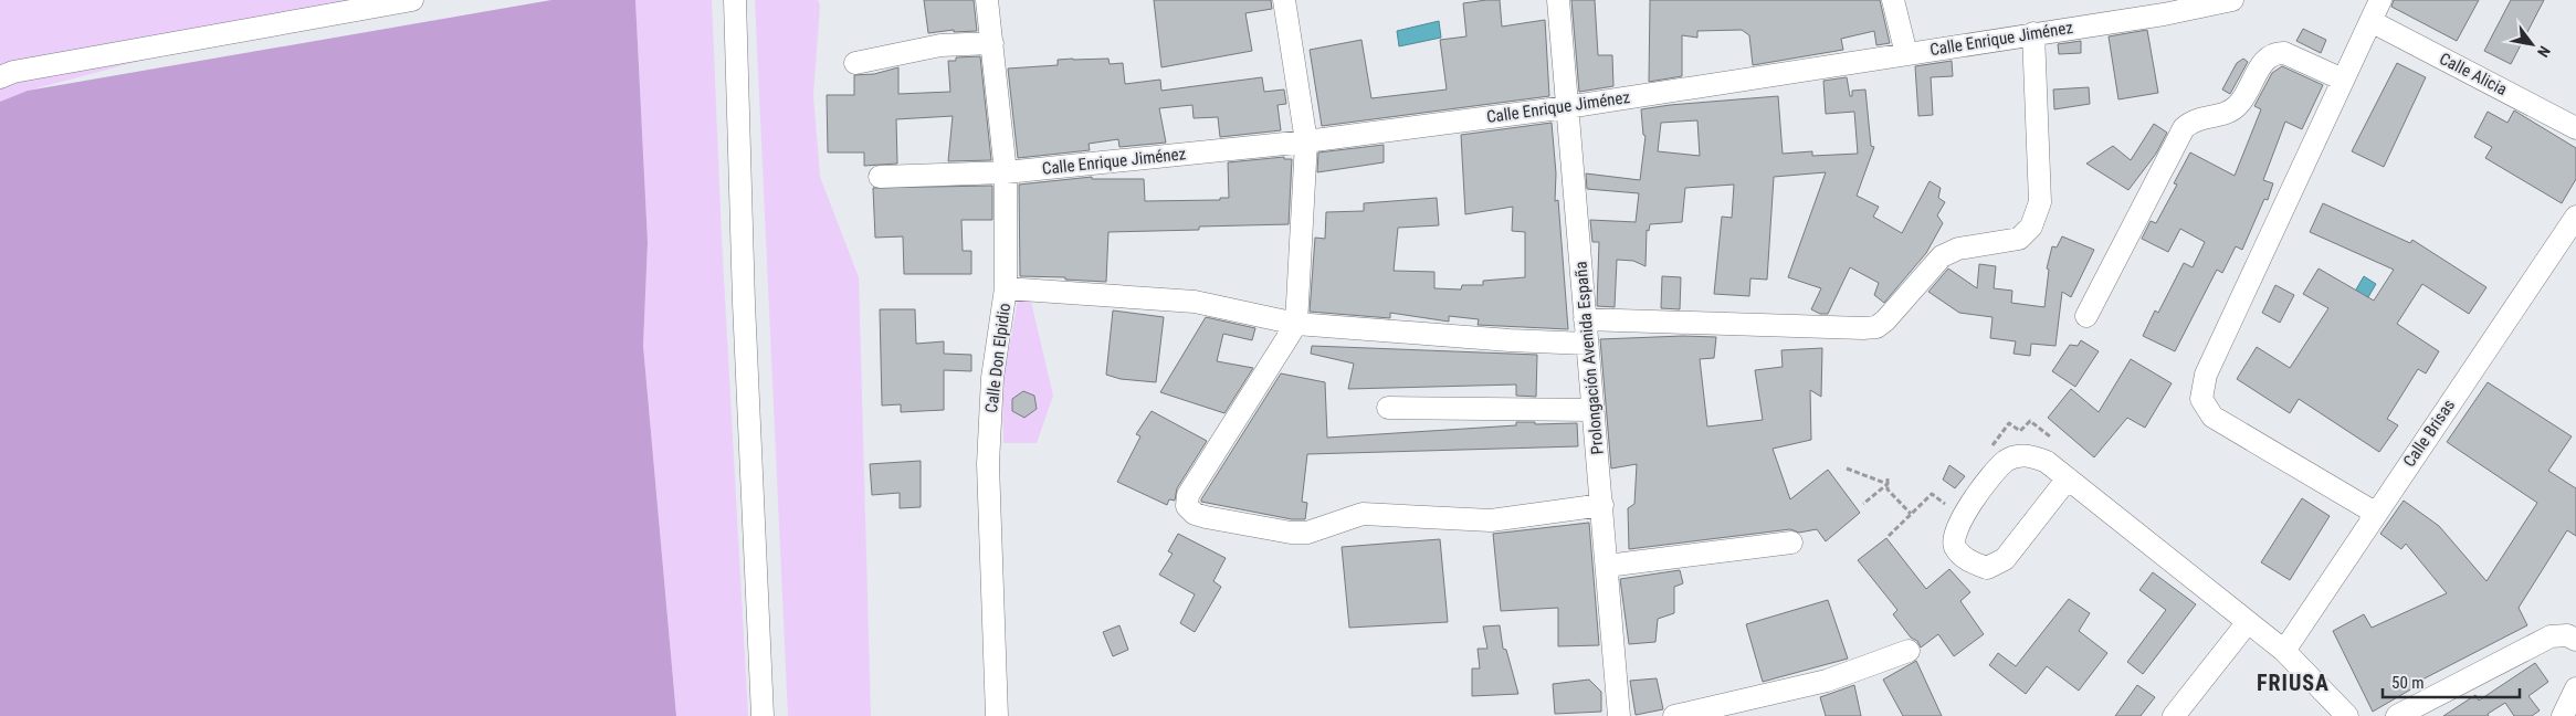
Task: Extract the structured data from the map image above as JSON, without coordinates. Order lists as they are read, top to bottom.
{
  "streets": {
    "street": [
      "Calle Enrique Jiménez",
      "Calle Alicia",
      "Calle Don Elpidio",
      "Prolongación Avenida España",
      "Calle Brisas"
    ]
  },
  "crossings": [
    ["Calle Enrique Jiménez", "Calle Don Elpidio"],
    ["Calle Enrique Jiménez", "Prolongación Avenida España"]
  ],
  "districts": ["FRIUSA"],
  "scale_bar": "50 m",
  "north": "bottom right"
}
